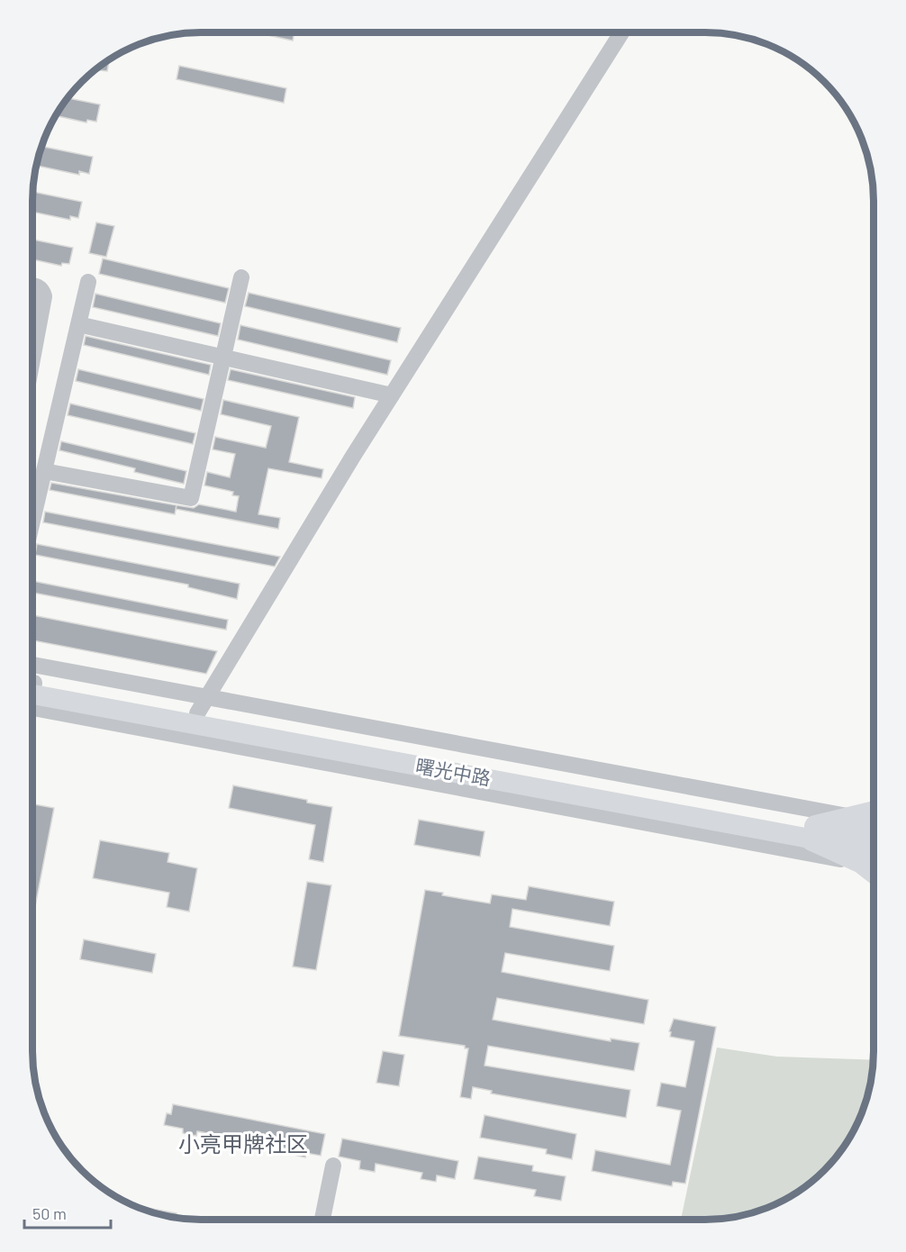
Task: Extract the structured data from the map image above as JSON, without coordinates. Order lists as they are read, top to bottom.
{
  "streets": {
    "main road": ["曙光中路"]
  },
  "districts": ["小亮甲牌社区"],
  "scale_bar": "50 m"
}
